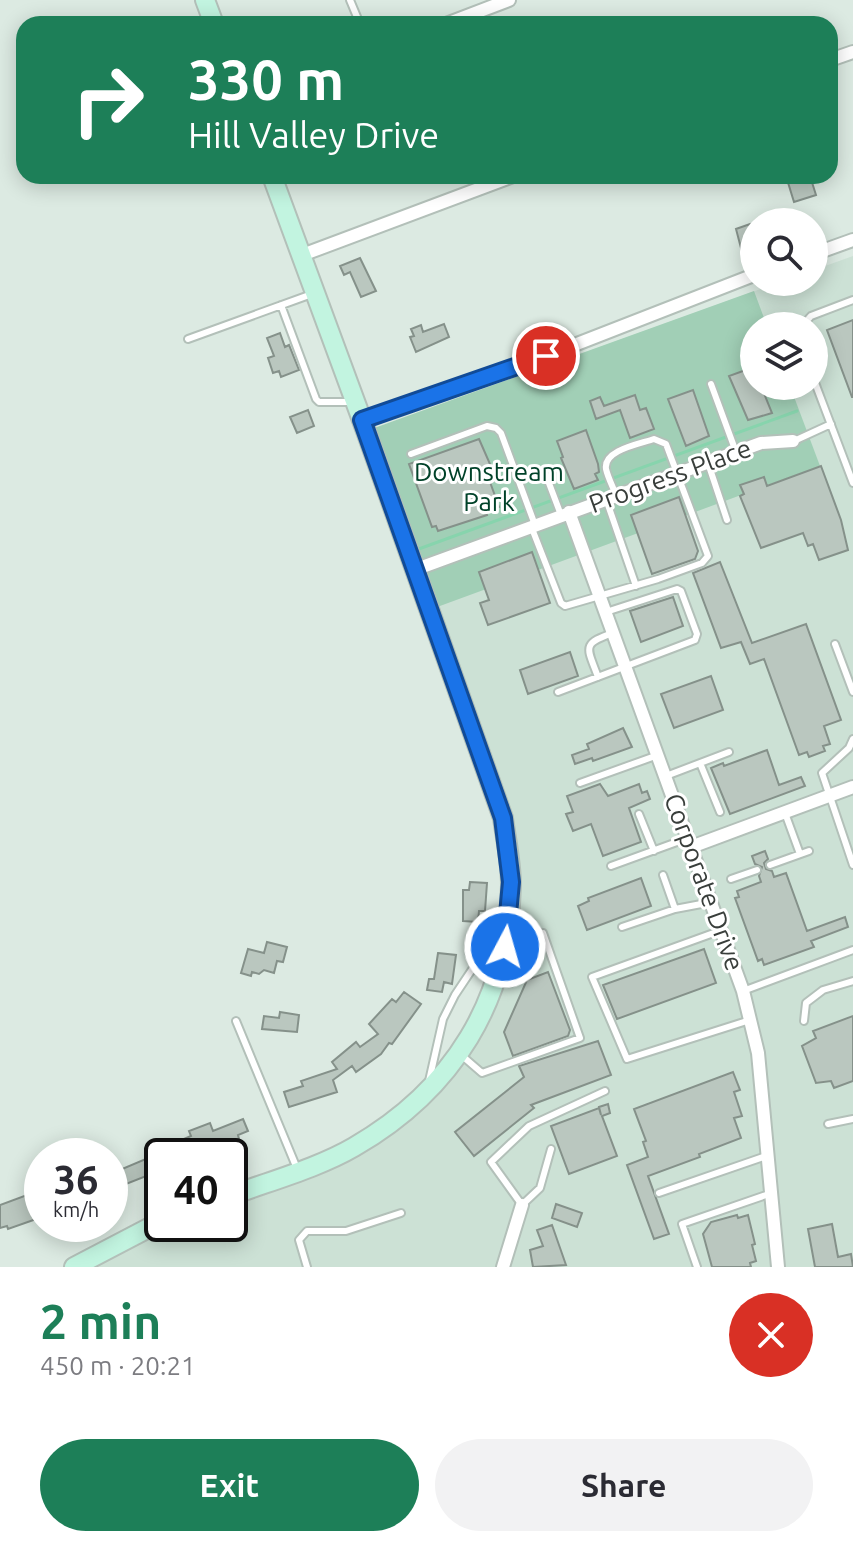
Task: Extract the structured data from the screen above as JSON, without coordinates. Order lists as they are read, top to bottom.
{
  "streets": {
    "street": ["Progress Place", "Corporate Drive"]
  },
  "crossings": [
    ["Progress Place", "Corporate Drive"]
  ],
  "parks": ["Downstream Park"],
  "page": {
    "turn": ["330 m", "Hill Valley Drive"],
    "speed": "36 km/h",
    "limit": "40",
    "heading": ["2 min", "450 m · 20:21"],
    "buttons": ["Exit", "Share"]
  }
}
